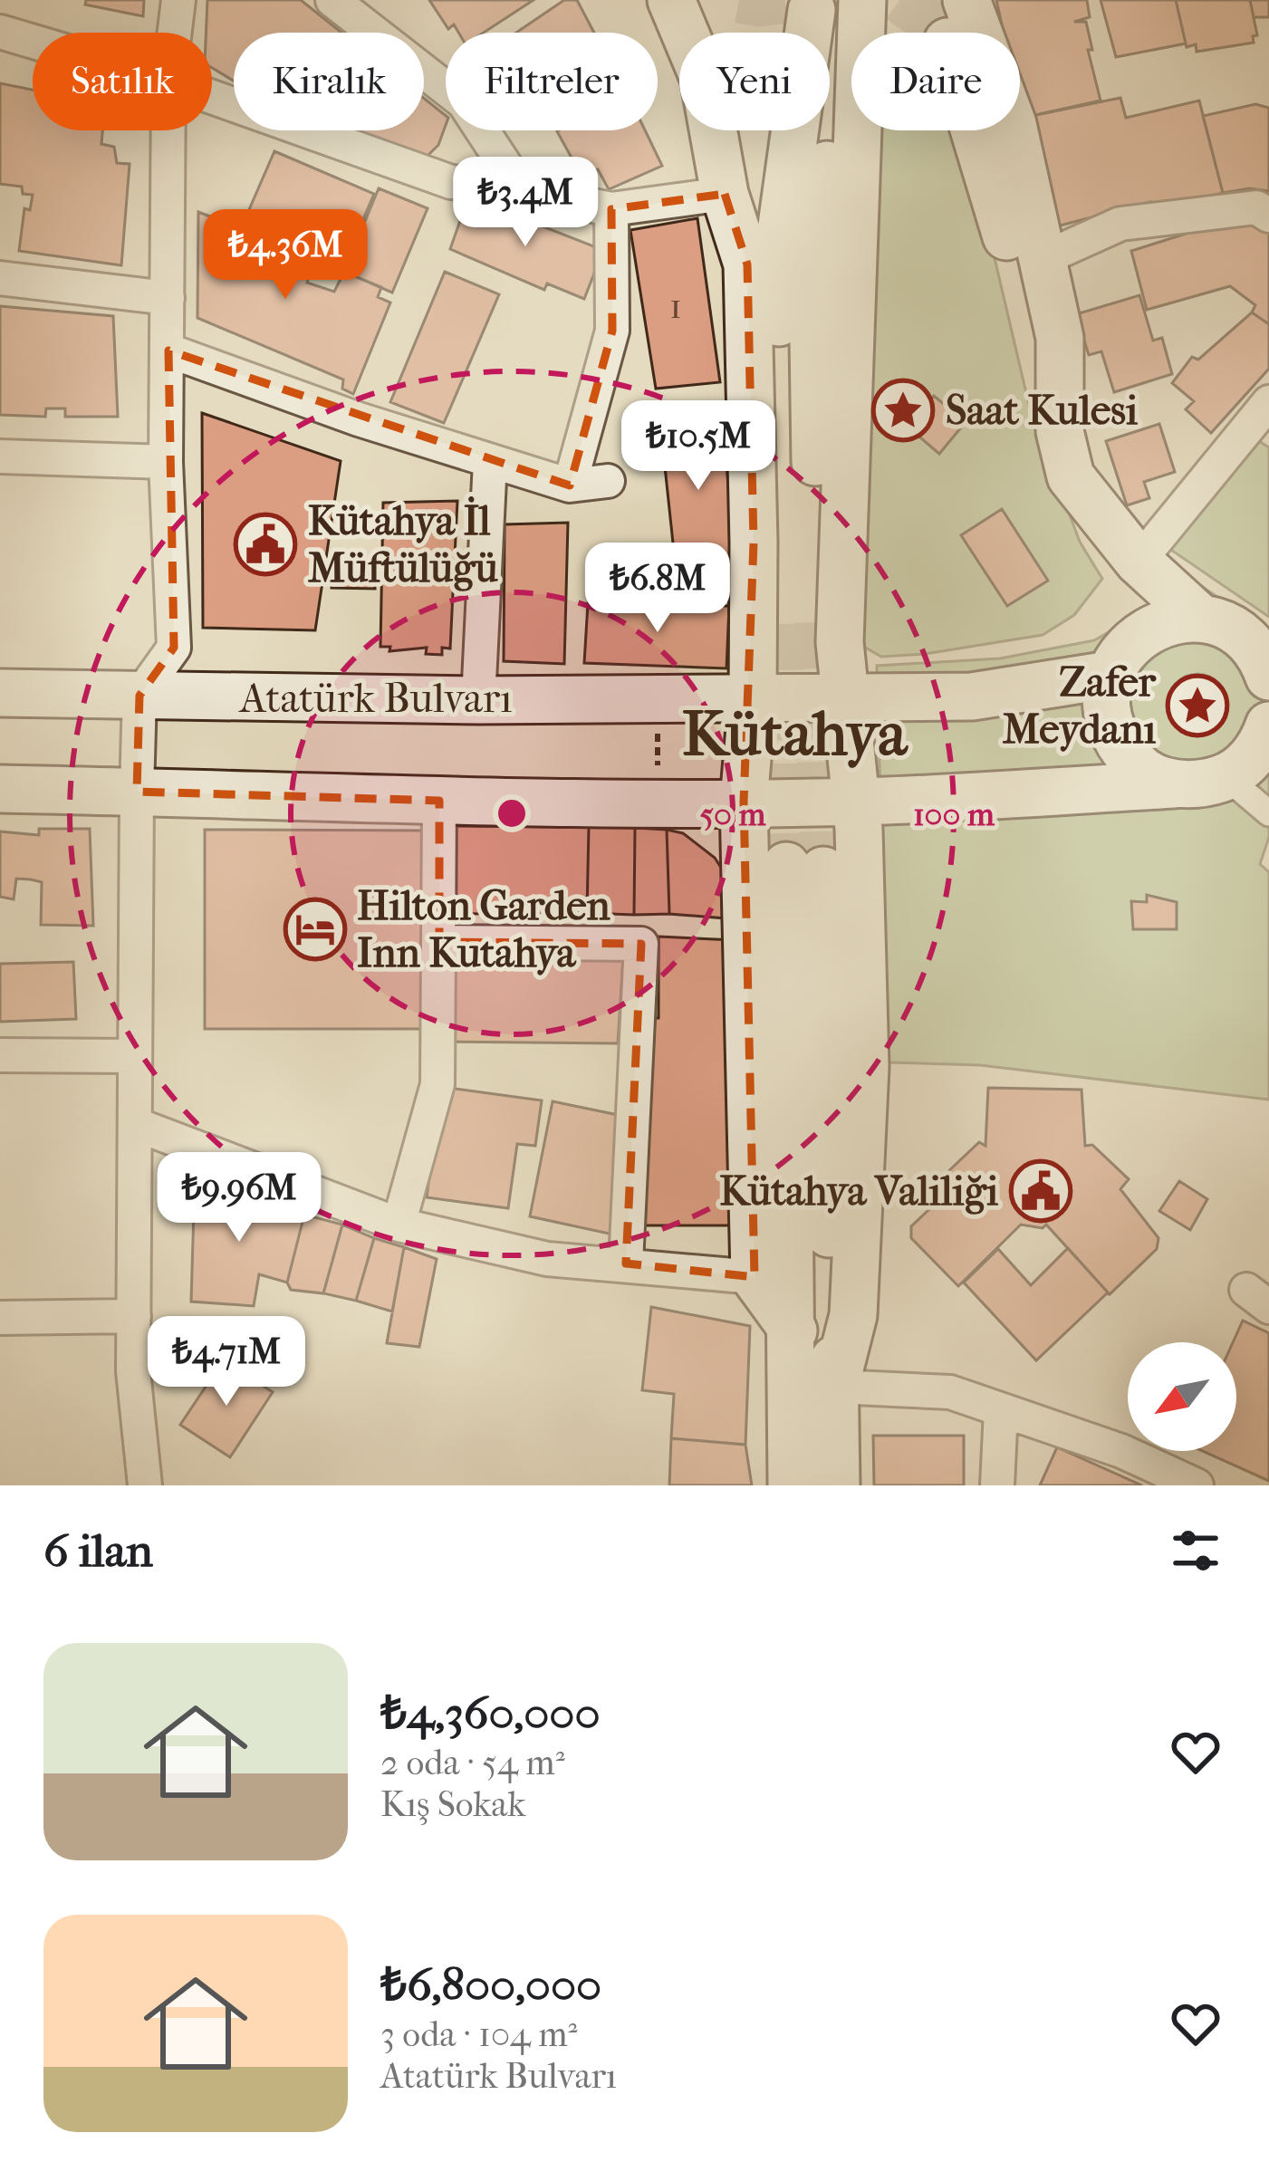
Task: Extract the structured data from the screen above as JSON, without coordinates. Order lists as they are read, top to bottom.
{
  "streets": {
    "main road": ["Atatürk Bulvarı"]
  },
  "districts": ["Kütahya"],
  "places": {
    "place": ["Saat Kulesi", "Zafer Meydanı"],
    "public building": ["Kütahya İl Müftülüğü", "Kütahya Valiliği"],
    "hotel": ["Hilton Garden Inn Kutahya"]
  },
  "house_numbers": ["1"],
  "north": "bottom left",
  "page": {
    "chip": [
      "Satılık",
      "Kiralık",
      "Filtreler",
      "Yeni",
      "Daire"
    ],
    "price": [
      "₺3.4M",
      "₺4.36M",
      "₺10.5M",
      "₺6.8M",
      "₺9.96M",
      "₺4.71M"
    ],
    "heading": "6 ilan",
    "list": [
      {
        "name": "₺4,360,000",
        "note": "2 oda · 54 m² · Kış Sokak"
      },
      {
        "name": "₺6,800,000",
        "note": "3 oda · 104 m² · Atatürk Bulvarı"
      }
    ]
  },
  "rings": ["50 m", "100 m"]
}
